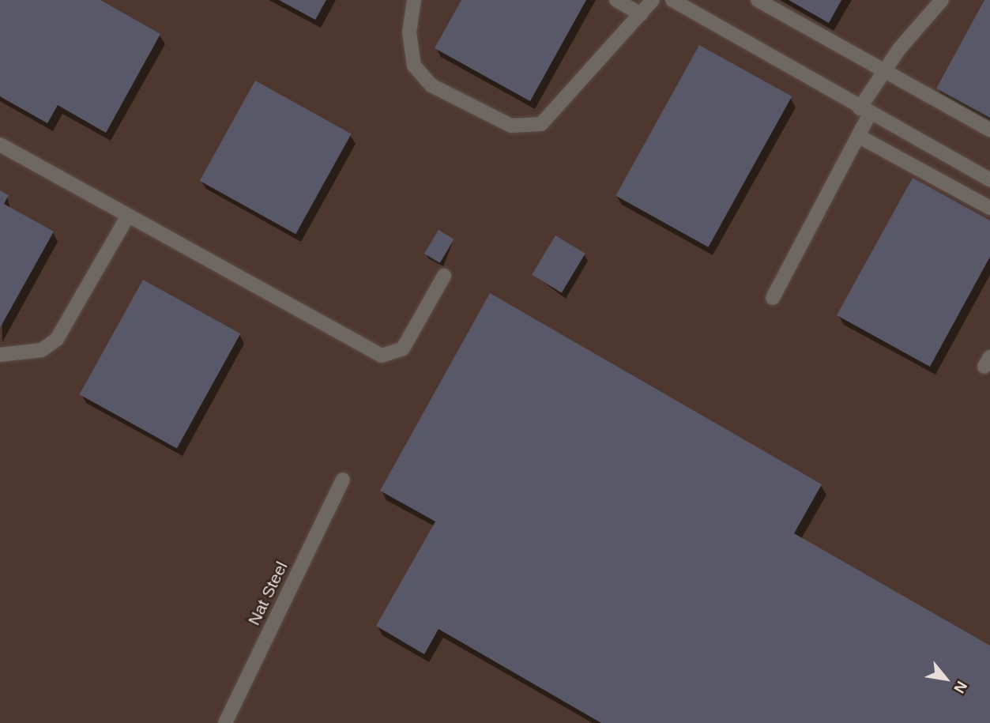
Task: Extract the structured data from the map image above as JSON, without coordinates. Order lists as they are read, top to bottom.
{
  "streets": {
    "street": ["Nat Steel"]
  },
  "north": "bottom right"
}
